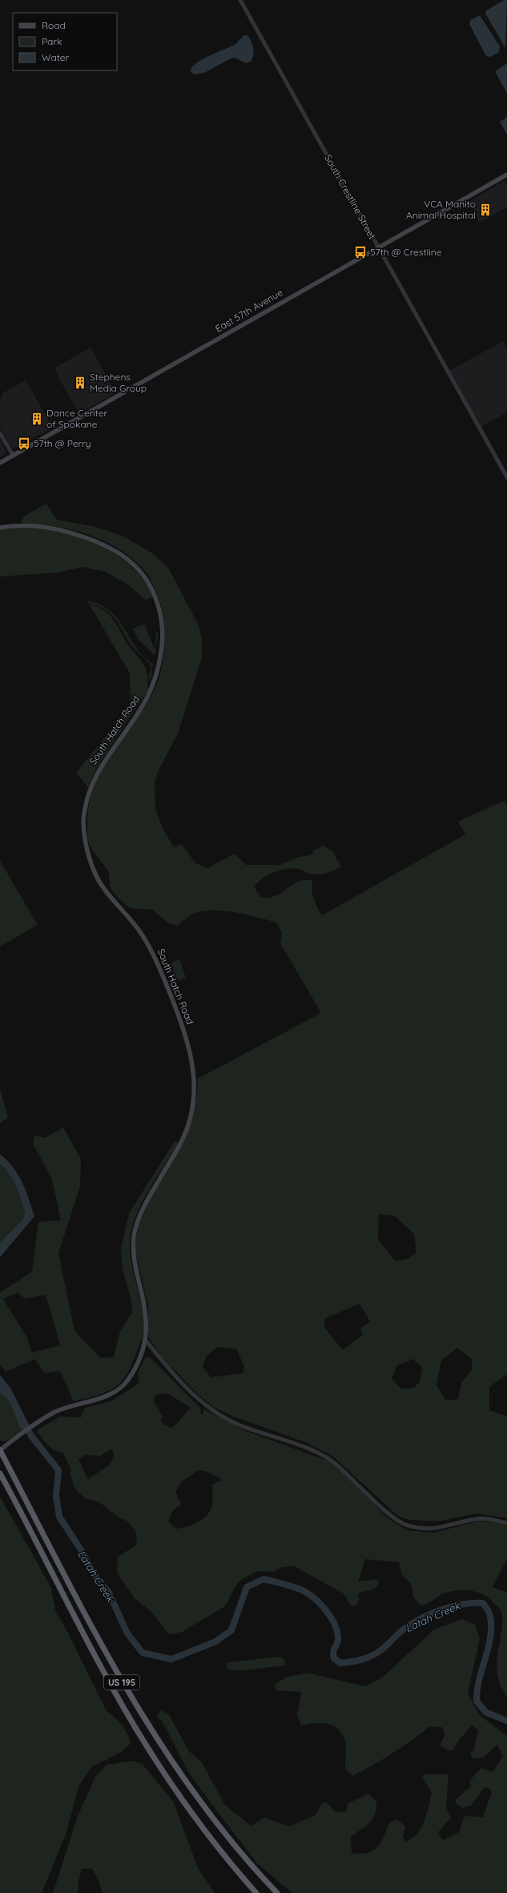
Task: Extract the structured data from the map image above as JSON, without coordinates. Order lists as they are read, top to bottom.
{
  "streets": {
    "highway": ["US 195"],
    "main road": ["East 57th Avenue", "South Hatch Road"],
    "street": ["South Crestline Street"]
  },
  "crossings": [
    ["South Crestline Street", "East 57th Avenue"],
    ["South Hatch Road", "US 195"]
  ],
  "water": ["Latah Creek"],
  "places": {
    "building": ["VCA Manito Animal Hospital", "Stephens Media Group", "Dance Center of Spokane"],
    "bus stop": ["57th @ Crestline", "57th @ Perry"]
  },
  "legend": ["Road", "Park", "Water"]
}
